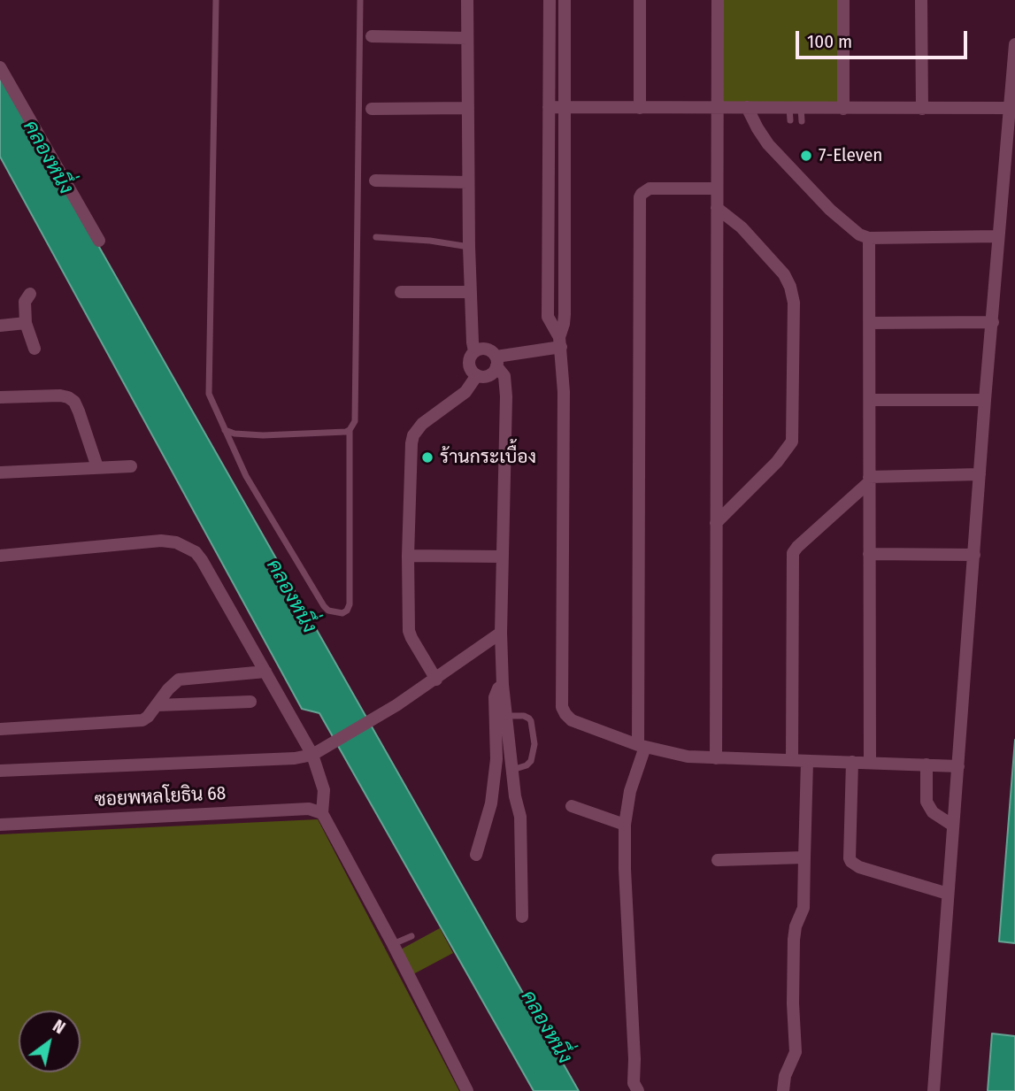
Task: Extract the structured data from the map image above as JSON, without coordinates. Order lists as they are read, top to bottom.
{
  "streets": {
    "street": ["ซอยพหลโยธิน 68"]
  },
  "water": ["คลองหนึ่ง"],
  "places": ["7-Eleven", "ร้านกระเบื้อง"],
  "scale_bar": "100 m",
  "north": "top right"
}
